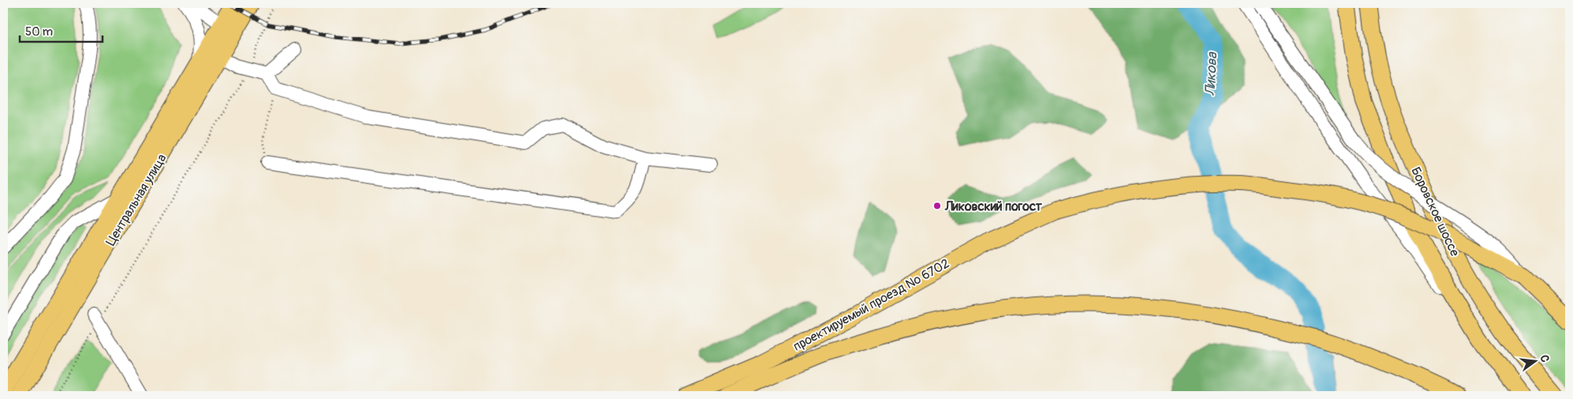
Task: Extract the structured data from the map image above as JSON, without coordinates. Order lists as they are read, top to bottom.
{
  "streets": {
    "main road": ["Центральная улица", "Боровское шоссе", "проектируемый проезд № 6702"]
  },
  "water": ["Ликова"],
  "places": ["Ликовский погост"],
  "scale_bar": "50 m",
  "north": "right"
}
